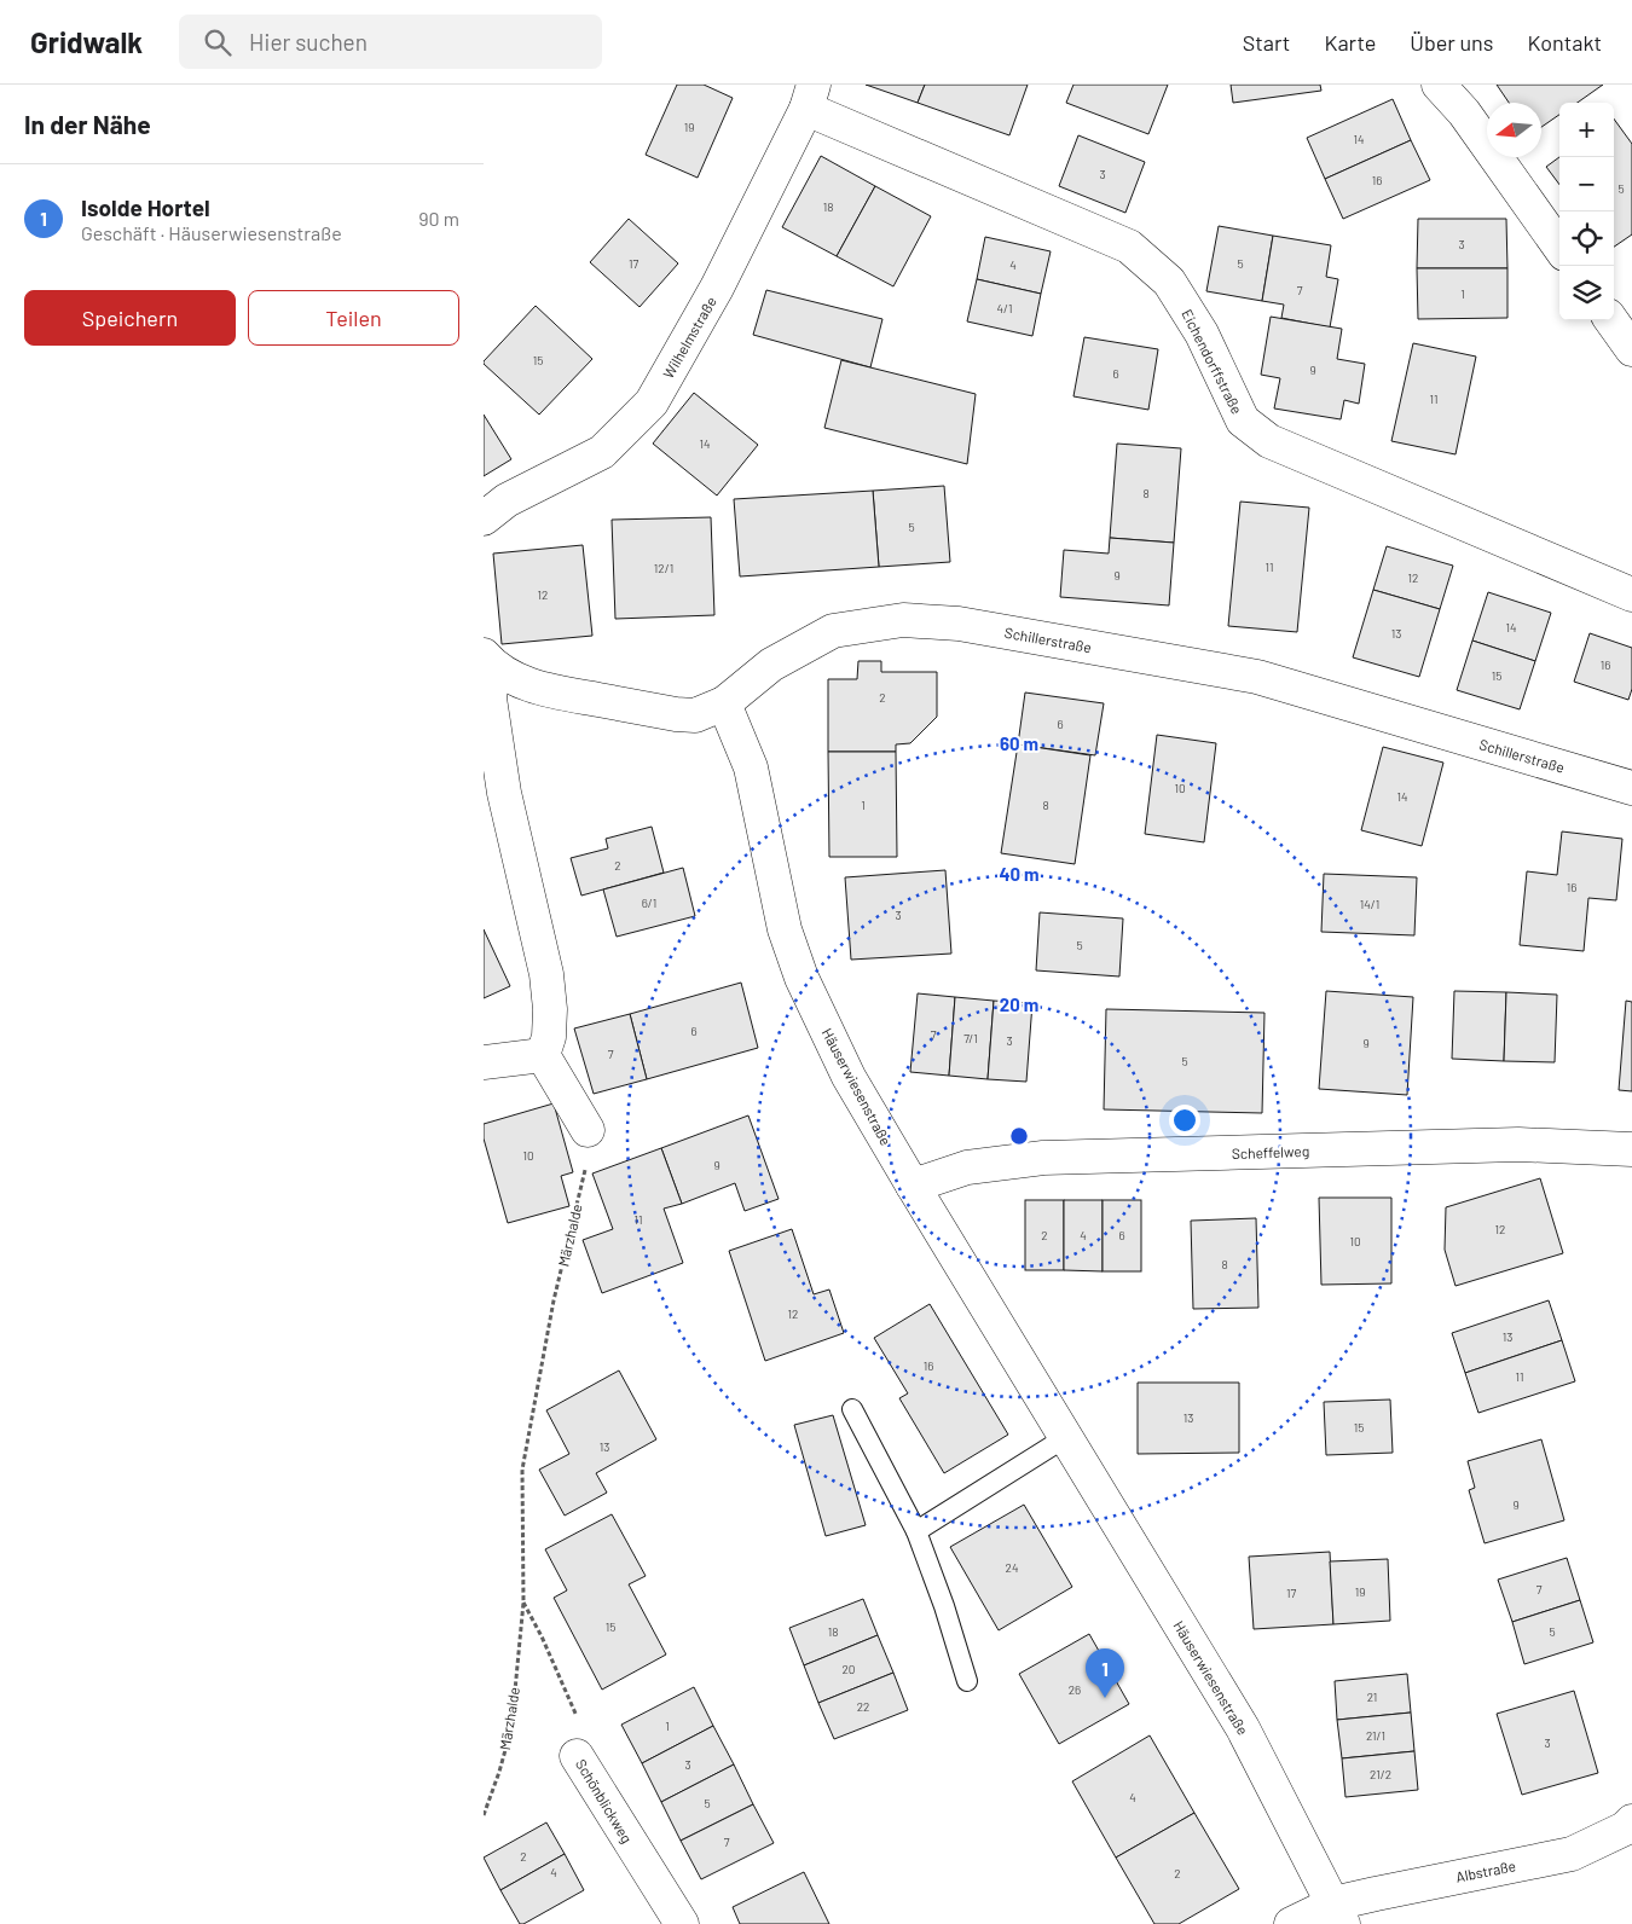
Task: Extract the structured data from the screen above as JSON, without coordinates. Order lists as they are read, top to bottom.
{
  "streets": {
    "street": [
      "Wilhelmstraße",
      "Eichendorffstraße",
      "Schillerstraße",
      "Häuserwiesenstraße",
      "Scheffelweg",
      "Schönblickweg",
      "Albstraße"
    ],
    "path": ["Märzhalde"]
  },
  "crossings": [
    ["Wilhelmstraße", "Eichendorffstraße"],
    ["Schillerstraße", "Häuserwiesenstraße"],
    ["Häuserwiesenstraße", "Scheffelweg"],
    ["Häuserwiesenstraße", "Albstraße"],
    ["Märzhalde", "Schönblickweg"]
  ],
  "house_numbers": [
    "19",
    "14",
    "3",
    "16",
    "5",
    "18",
    "3",
    "17",
    "5",
    "4",
    "7",
    "1",
    "4/1",
    "15",
    "9",
    "6",
    "11",
    "14",
    "8",
    "5",
    "11",
    "12/1",
    "9",
    "12",
    "12",
    "14",
    "13",
    "16",
    "15",
    "2",
    "6",
    "10",
    "14",
    "1",
    "8",
    "2",
    "16",
    "6/1",
    "14/1",
    "3",
    "5",
    "6",
    "7",
    "7/1",
    "3",
    "9",
    "7",
    "5",
    "10",
    "9",
    "11",
    "12",
    "2",
    "4",
    "6",
    "10",
    "8",
    "12",
    "13",
    "16",
    "11",
    "13",
    "15",
    "13",
    "9",
    "24",
    "7",
    "19",
    "17",
    "15",
    "18",
    "5",
    "20",
    "26",
    "21",
    "22",
    "1",
    "21/1",
    "3",
    "3",
    "21/2",
    "4",
    "5",
    "7",
    "2",
    "4",
    "2"
  ],
  "north": "left",
  "page": {
    "header": "Gridwalk",
    "search": "Hier suchen",
    "nav": [
      "Start",
      "Karte",
      "Über uns",
      "Kontakt"
    ],
    "heading": "In der Nähe",
    "map_buttons": ["+", "−"],
    "list": [
      {
        "mark": "1",
        "name": "Isolde Hortel",
        "note": "Geschäft · Häuserwiesenstraße",
        "value": "90 m"
      }
    ],
    "buttons": ["Speichern", "Teilen"],
    "pins": "1"
  },
  "rings": ["60 m", "40 m", "20 m"]
}
